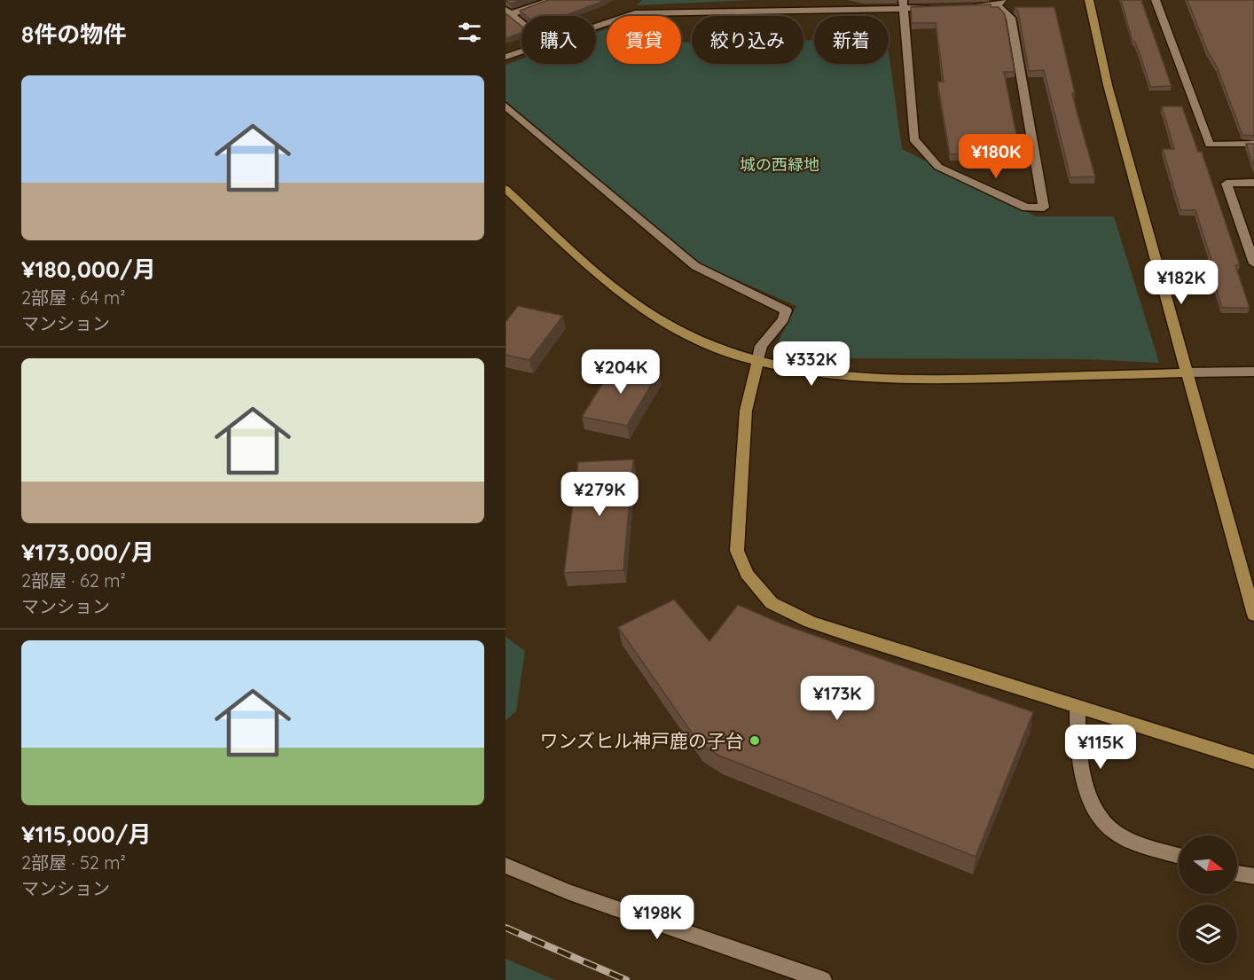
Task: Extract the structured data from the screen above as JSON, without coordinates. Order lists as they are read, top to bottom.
{
  "parks": ["城の西緑地"],
  "places": ["ワンズヒル神戸鹿の子台"],
  "north": "right",
  "page": {
    "heading": "8件の物件",
    "chip": [
      "購入",
      "賃貸",
      "絞り込み",
      "新着"
    ],
    "list": [
      {
        "name": "¥180,000/月",
        "note": "2部屋 · 64 m² · マンション"
      },
      {
        "name": "¥173,000/月",
        "note": "2部屋 · 62 m² · マンション"
      },
      {
        "name": "¥115,000/月",
        "note": "2部屋 · 52 m² · マンション"
      }
    ],
    "price": [
      "¥180K",
      "¥182K",
      "¥332K",
      "¥204K",
      "¥279K",
      "¥173K",
      "¥115K",
      "¥198K"
    ]
  }
}
